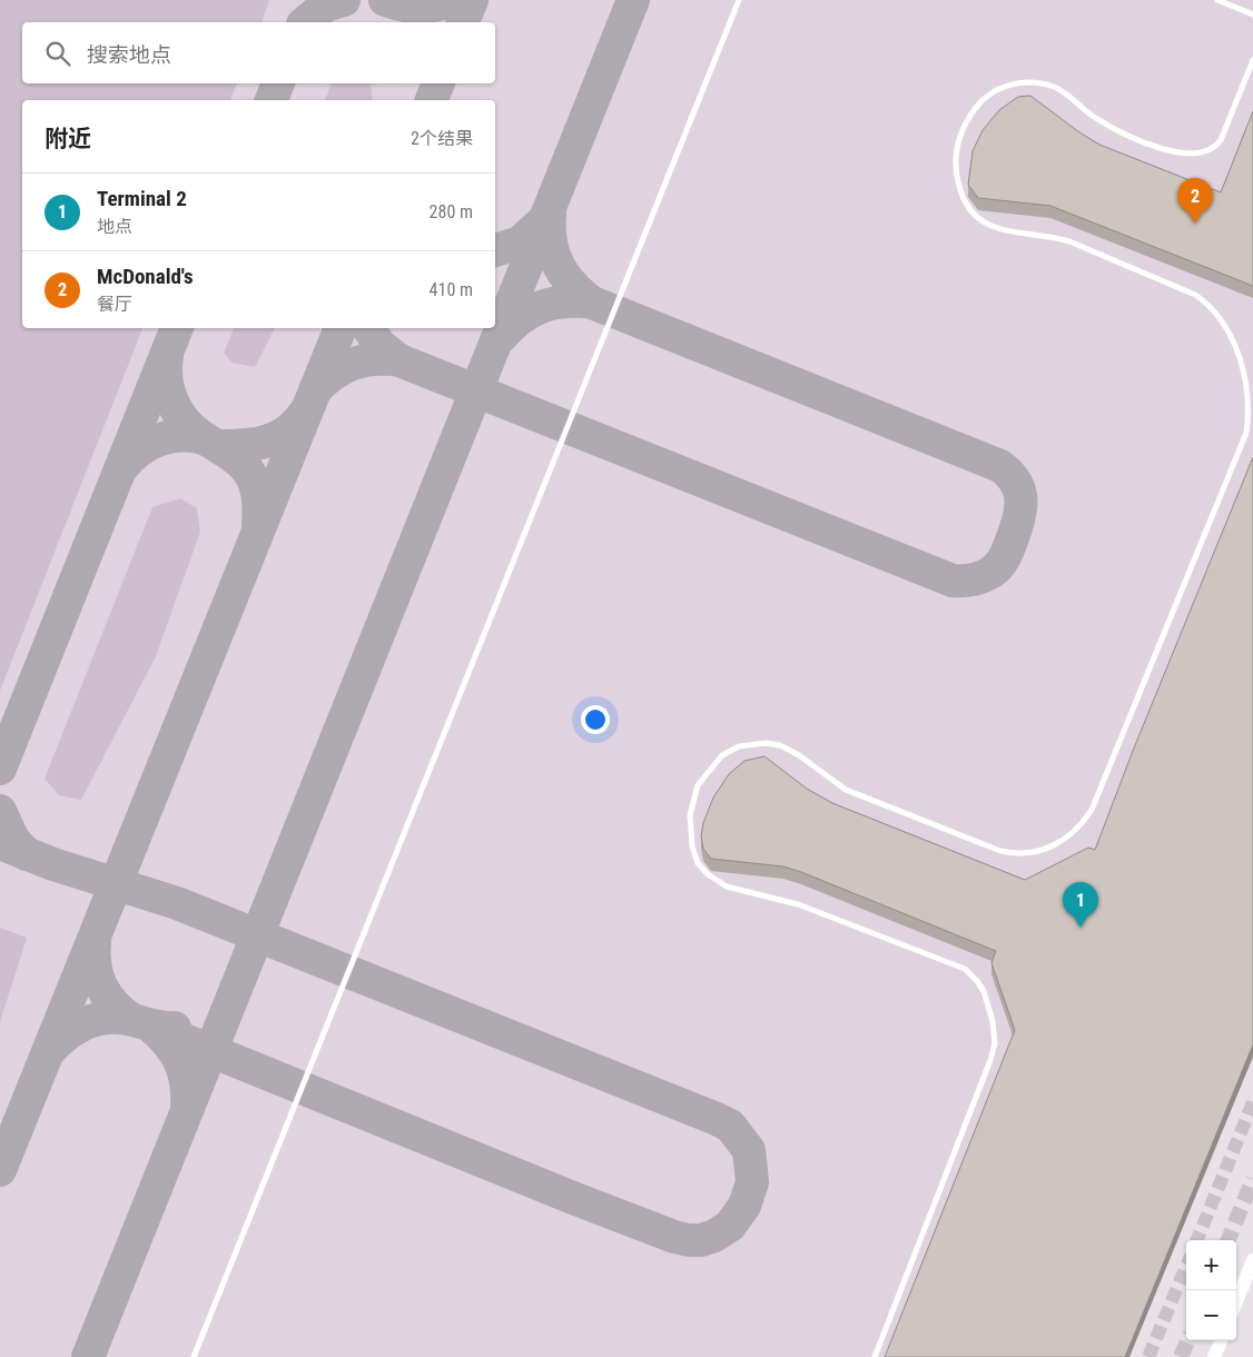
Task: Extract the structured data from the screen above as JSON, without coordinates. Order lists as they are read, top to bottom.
{
  "page": {
    "search": "搜索地点",
    "heading": ["附近", "2个结果"],
    "list": [
      {
        "mark": "1",
        "name": "Terminal 2",
        "note": "地点",
        "value": "280 m"
      },
      {
        "mark": "2",
        "name": "McDonald's",
        "note": "餐厅",
        "value": "410 m"
      }
    ],
    "pins": ["2", "1"],
    "map_buttons": ["+", "−"]
  }
}
